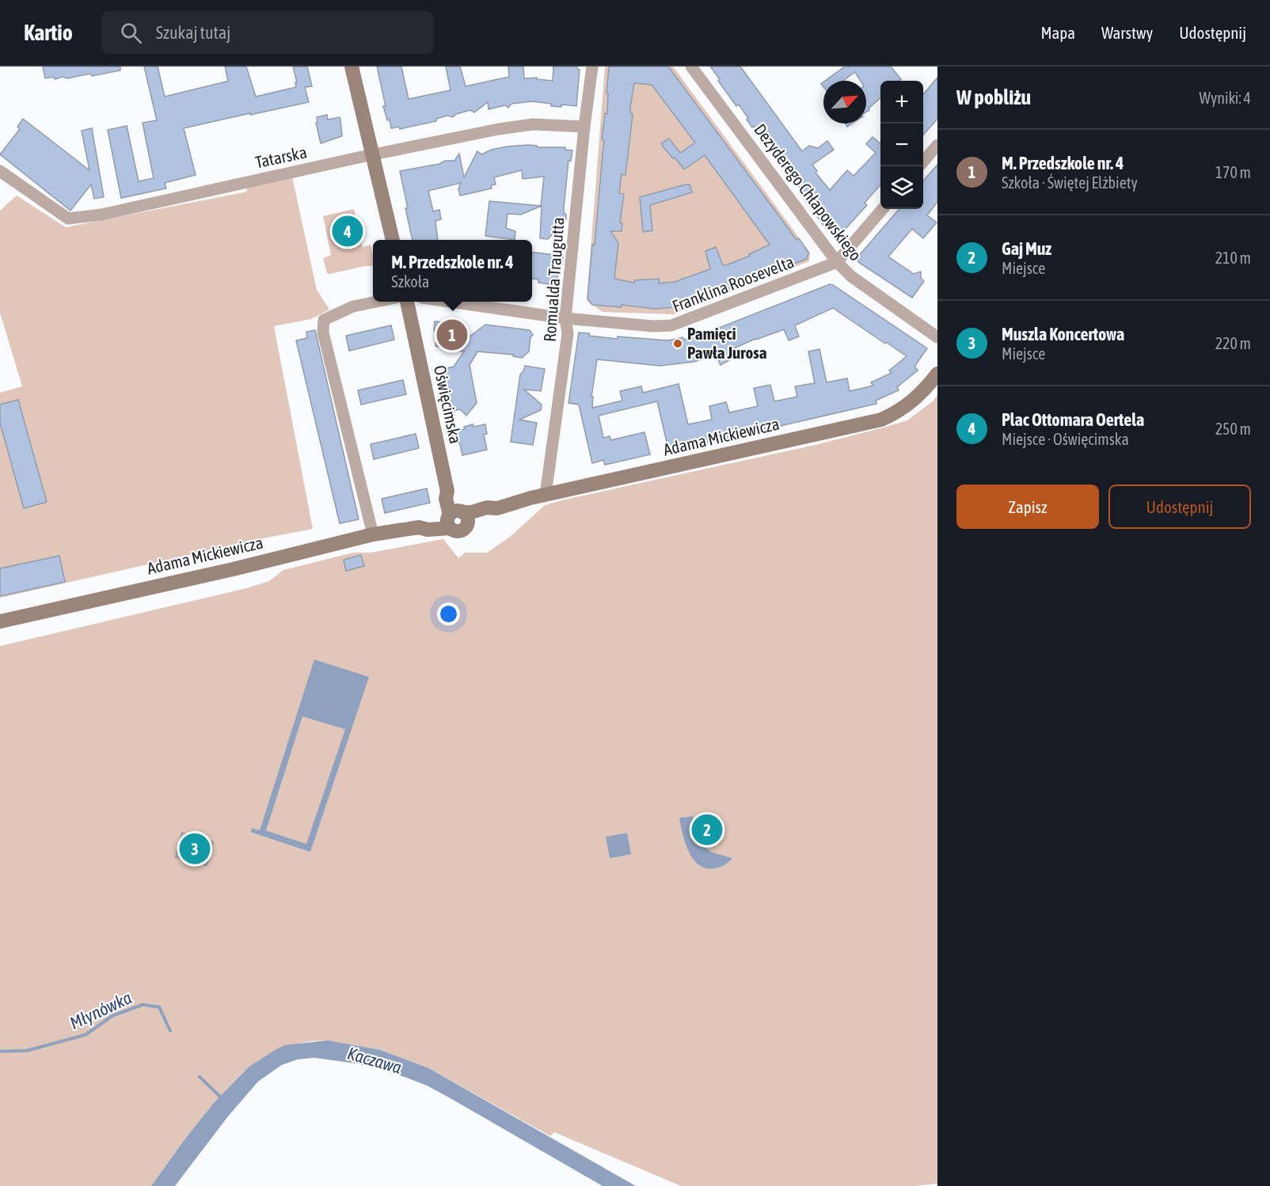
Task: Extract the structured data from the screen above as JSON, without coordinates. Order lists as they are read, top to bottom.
{
  "streets": {
    "street": [
      "Tatarska",
      "Dezyderego Chłapowskiego",
      "Romualda Traugutta",
      "Franklina Roosevelta",
      "Oświęcimska",
      "Adama Mickiewicza"
    ]
  },
  "crossings": [
    ["Tatarska", "Romualda Traugutta"],
    ["Dezyderego Chłapowskiego", "Franklina Roosevelta"],
    ["Romualda Traugutta", "Franklina Roosevelta"],
    ["Romualda Traugutta", "Adama Mickiewicza"],
    ["Oświęcimska", "Adama Mickiewicza"]
  ],
  "water": ["Młynówka", "Kaczawa"],
  "places": ["Pamięci Pawła Jurosa"],
  "north": "top right",
  "page": {
    "header": "Kartio",
    "search": "Szukaj tutaj",
    "nav": ["Mapa", "Warstwy", "Udostępnij"],
    "heading": ["W pobliżu", "Wyniki: 4"],
    "map_buttons": ["+", "−"],
    "list": [
      {
        "mark": "1",
        "name": "M. Przedszkole nr. 4",
        "note": "Szkoła · Świętej Elżbiety",
        "value": "170 m"
      },
      {
        "mark": "2",
        "name": "Gaj Muz",
        "note": "Miejsce",
        "value": "210 m"
      },
      {
        "mark": "3",
        "name": "Muszla Koncertowa",
        "note": "Miejsce",
        "value": "220 m"
      },
      {
        "mark": "4",
        "name": "Plac Ottomara Oertela",
        "note": "Miejsce · Oświęcimska",
        "value": "250 m"
      }
    ],
    "pins": [
      "4",
      "1",
      "2",
      "3"
    ],
    "popup": ["M. Przedszkole nr. 4", "Szkoła"],
    "buttons": ["Zapisz", "Udostępnij"]
  }
}
